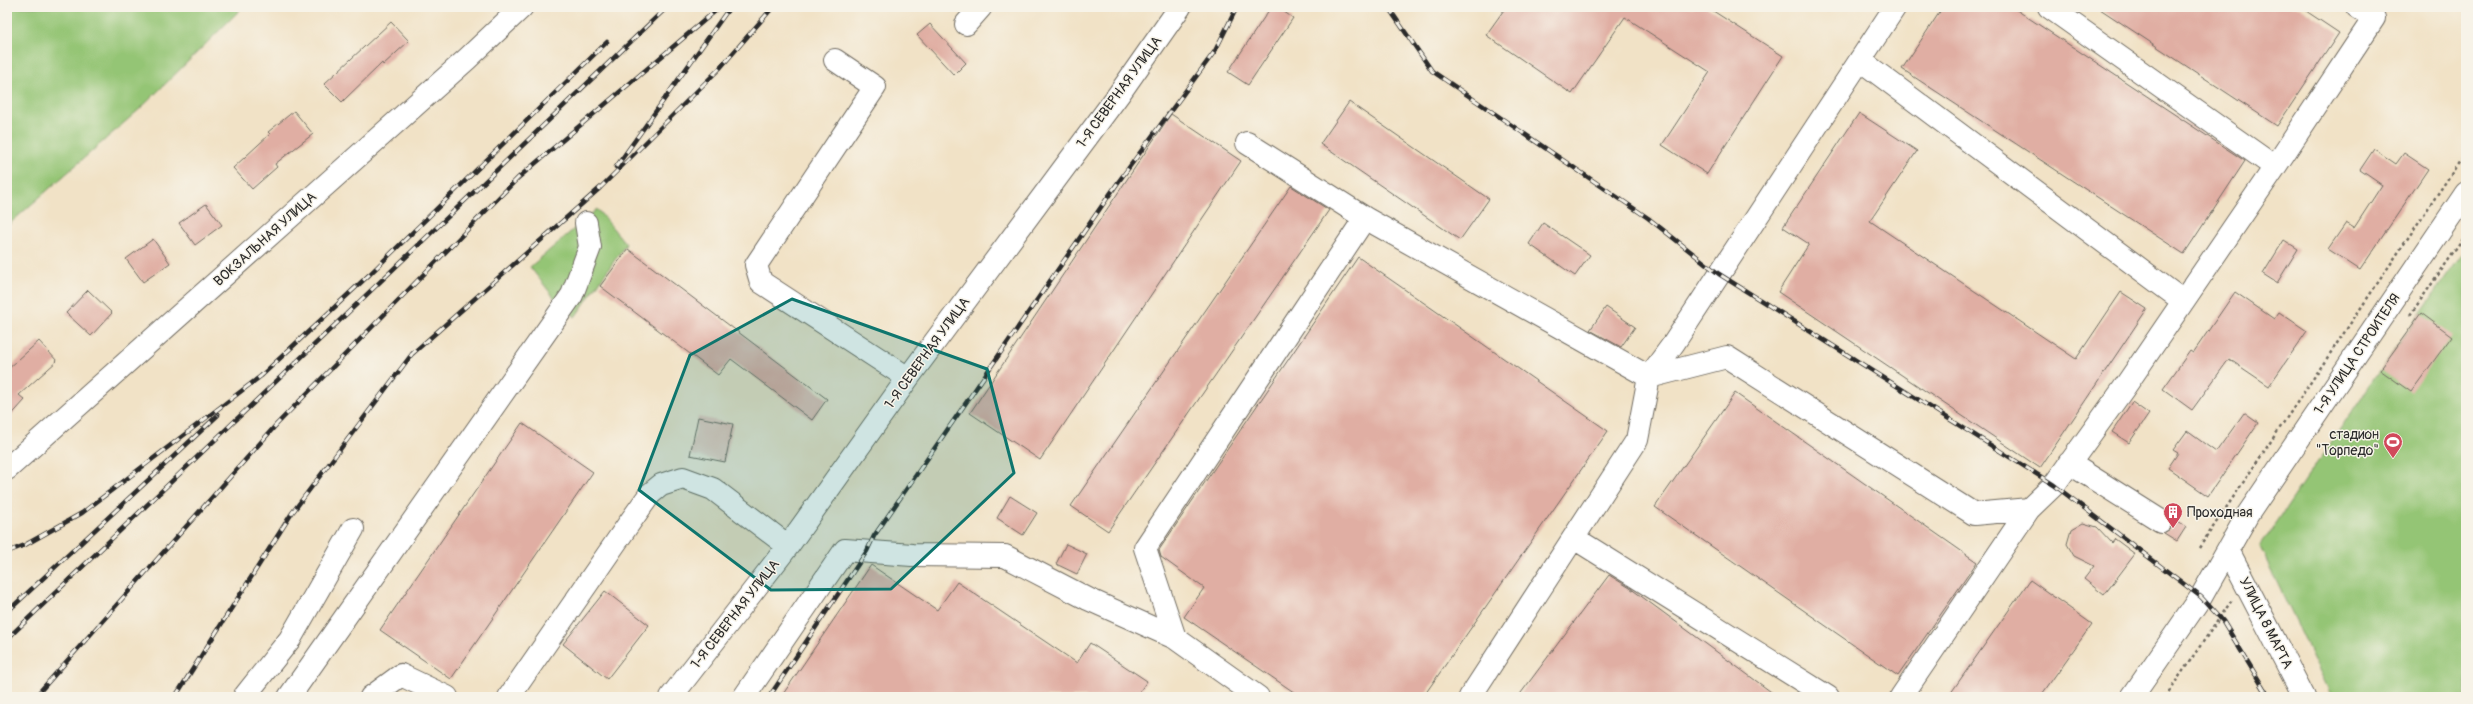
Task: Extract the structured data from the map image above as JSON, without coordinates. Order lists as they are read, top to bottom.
{
  "streets": {
    "street": [
      "1-Я СЕВЕРНАЯ УЛИЦА",
      "ВОКЗАЛЬНАЯ УЛИЦА",
      "1-Я УЛИЦА СТРОИТЕЛЯ",
      "УЛИЦА 8 МАРТА"
    ]
  },
  "crossings": [
    ["1-Я УЛИЦА СТРОИТЕЛЯ", "УЛИЦА 8 МАРТА"]
  ],
  "places": {
    "sports": ["стадион \"Торпедо\""],
    "building": ["Проходная"]
  }
}
